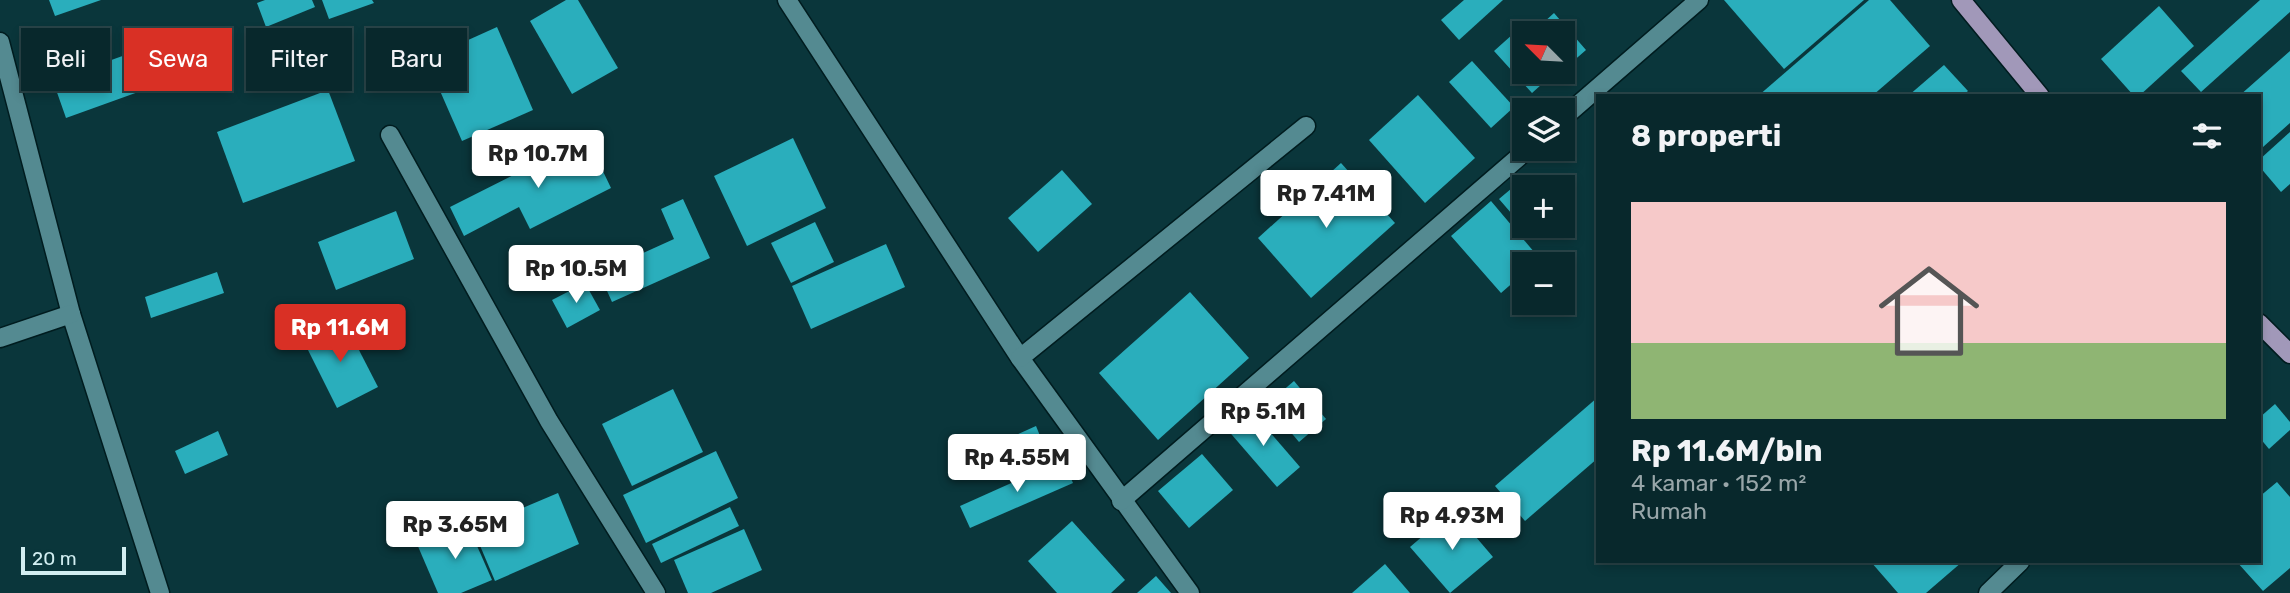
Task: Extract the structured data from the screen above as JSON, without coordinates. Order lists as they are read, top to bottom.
{
  "scale_bar": "20 m",
  "north": "top left",
  "page": {
    "map_buttons": ["+", "−"],
    "chip": [
      "Beli",
      "Sewa",
      "Filter",
      "Baru"
    ],
    "heading": "8 properti",
    "price": [
      "Rp 10.7M",
      "Rp 7.41M",
      "Rp 10.5M",
      "Rp 11.6M",
      "Rp 5.1M",
      "Rp 4.55M",
      "Rp 4.93M",
      "Rp 3.65M"
    ],
    "list": [
      {
        "name": "Rp 11.6M/bln",
        "note": "4 kamar · 152 m² · Rumah"
      }
    ],
    "scale": "20 m"
  }
}
